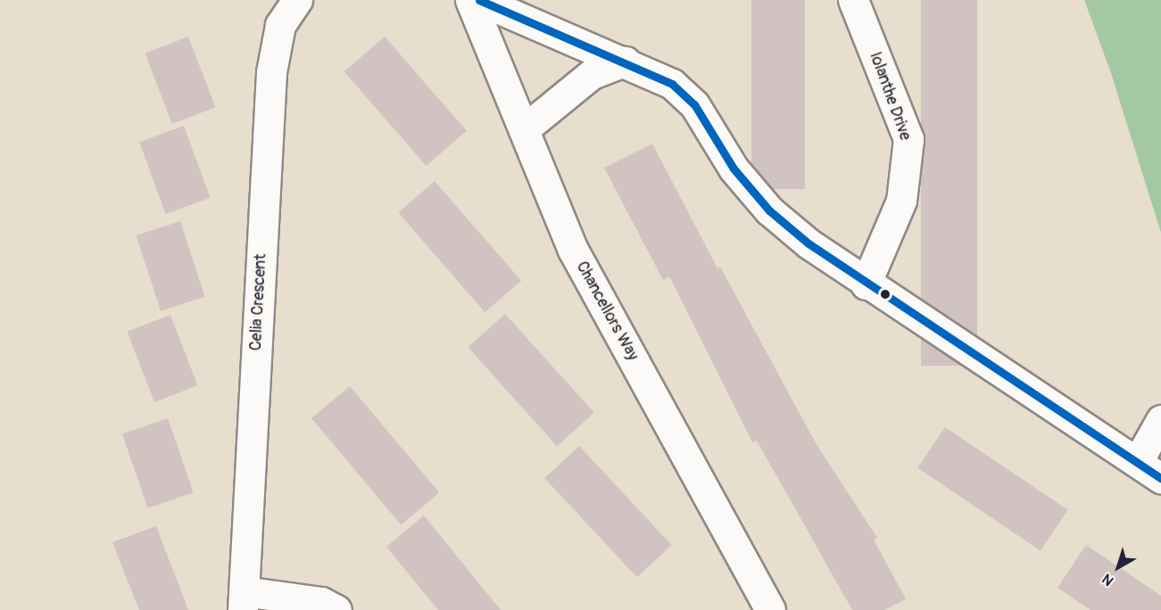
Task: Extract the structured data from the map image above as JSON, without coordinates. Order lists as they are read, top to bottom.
{
  "streets": {
    "street": ["Iolanthe Drive", "Celia Crescent", "Chancellors Way"]
  },
  "north": "bottom left"
}
